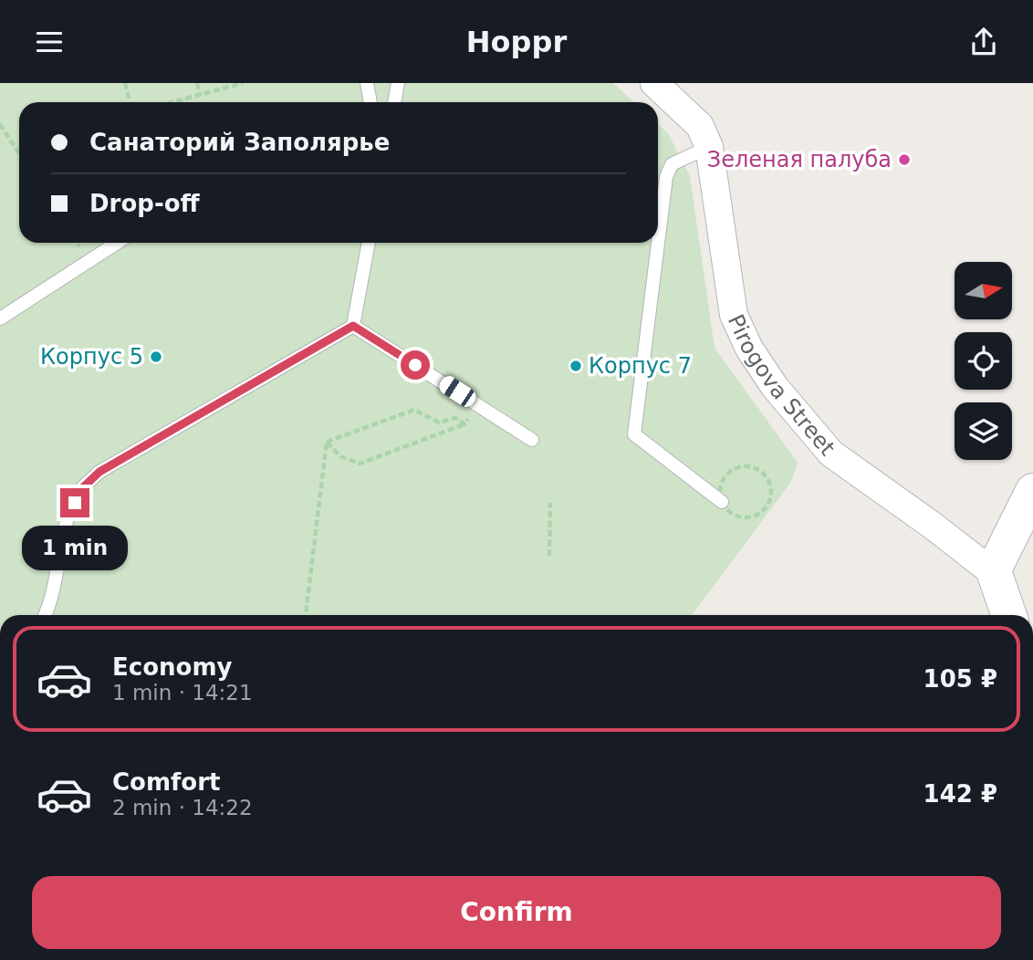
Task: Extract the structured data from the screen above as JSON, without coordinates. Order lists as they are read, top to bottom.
{
  "streets": {
    "street": ["Pirogova Street"]
  },
  "places": ["Зеленая палуба", "Корпус 5", "Корпус 7"],
  "north": "right",
  "page": {
    "header": "Hoppr",
    "banner": ["Санаторий Заполярье", "Drop-off"],
    "bubble": "1 min",
    "list": [
      {
        "name": "Economy",
        "note": "1 min · 14:21",
        "value": "105 ₽"
      },
      {
        "name": "Comfort",
        "note": "2 min · 14:22",
        "value": "142 ₽"
      }
    ],
    "buttons": "Confirm"
  }
}
